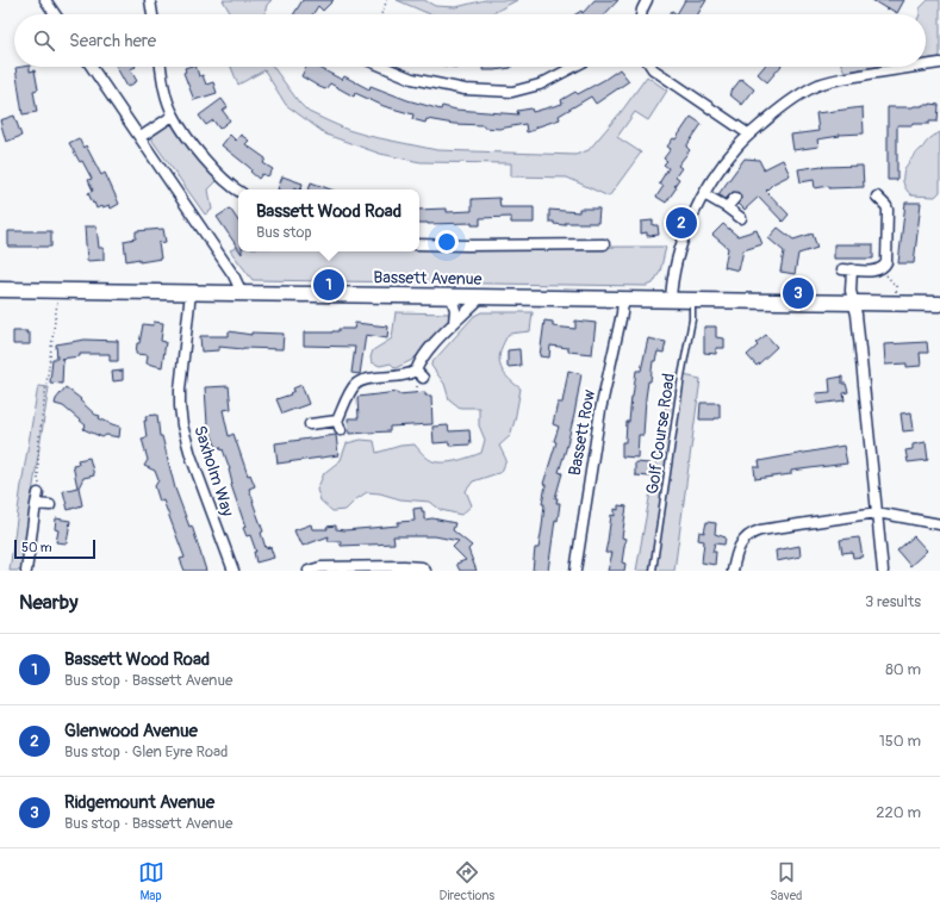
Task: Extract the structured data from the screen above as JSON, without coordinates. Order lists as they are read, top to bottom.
{
  "streets": {
    "main road": ["Bassett Avenue"],
    "street": ["Bassett Row", "Saxholm Way"],
    "lane": ["Golf Course Road"]
  },
  "crossings": [
    ["Bassett Avenue", "Bassett Row"],
    ["Bassett Avenue", "Golf Course Road"],
    ["Bassett Avenue", "Saxholm Way"]
  ],
  "scale_bar": "50 m",
  "page": {
    "search": "Search here",
    "popup": ["Bassett Wood Road", "Bus stop"],
    "pins": ["2", "1", "3"],
    "scale": "50 m",
    "heading": ["Nearby", "3 results"],
    "list": [
      {
        "mark": "1",
        "name": "Bassett Wood Road",
        "note": "Bus stop · Bassett Avenue",
        "value": "80 m"
      },
      {
        "mark": "2",
        "name": "Glenwood Avenue",
        "note": "Bus stop · Glen Eyre Road",
        "value": "150 m"
      },
      {
        "mark": "3",
        "name": "Ridgemount Avenue",
        "note": "Bus stop · Bassett Avenue",
        "value": "220 m"
      }
    ],
    "nav": ["Map", "Directions", "Saved"]
  }
}
